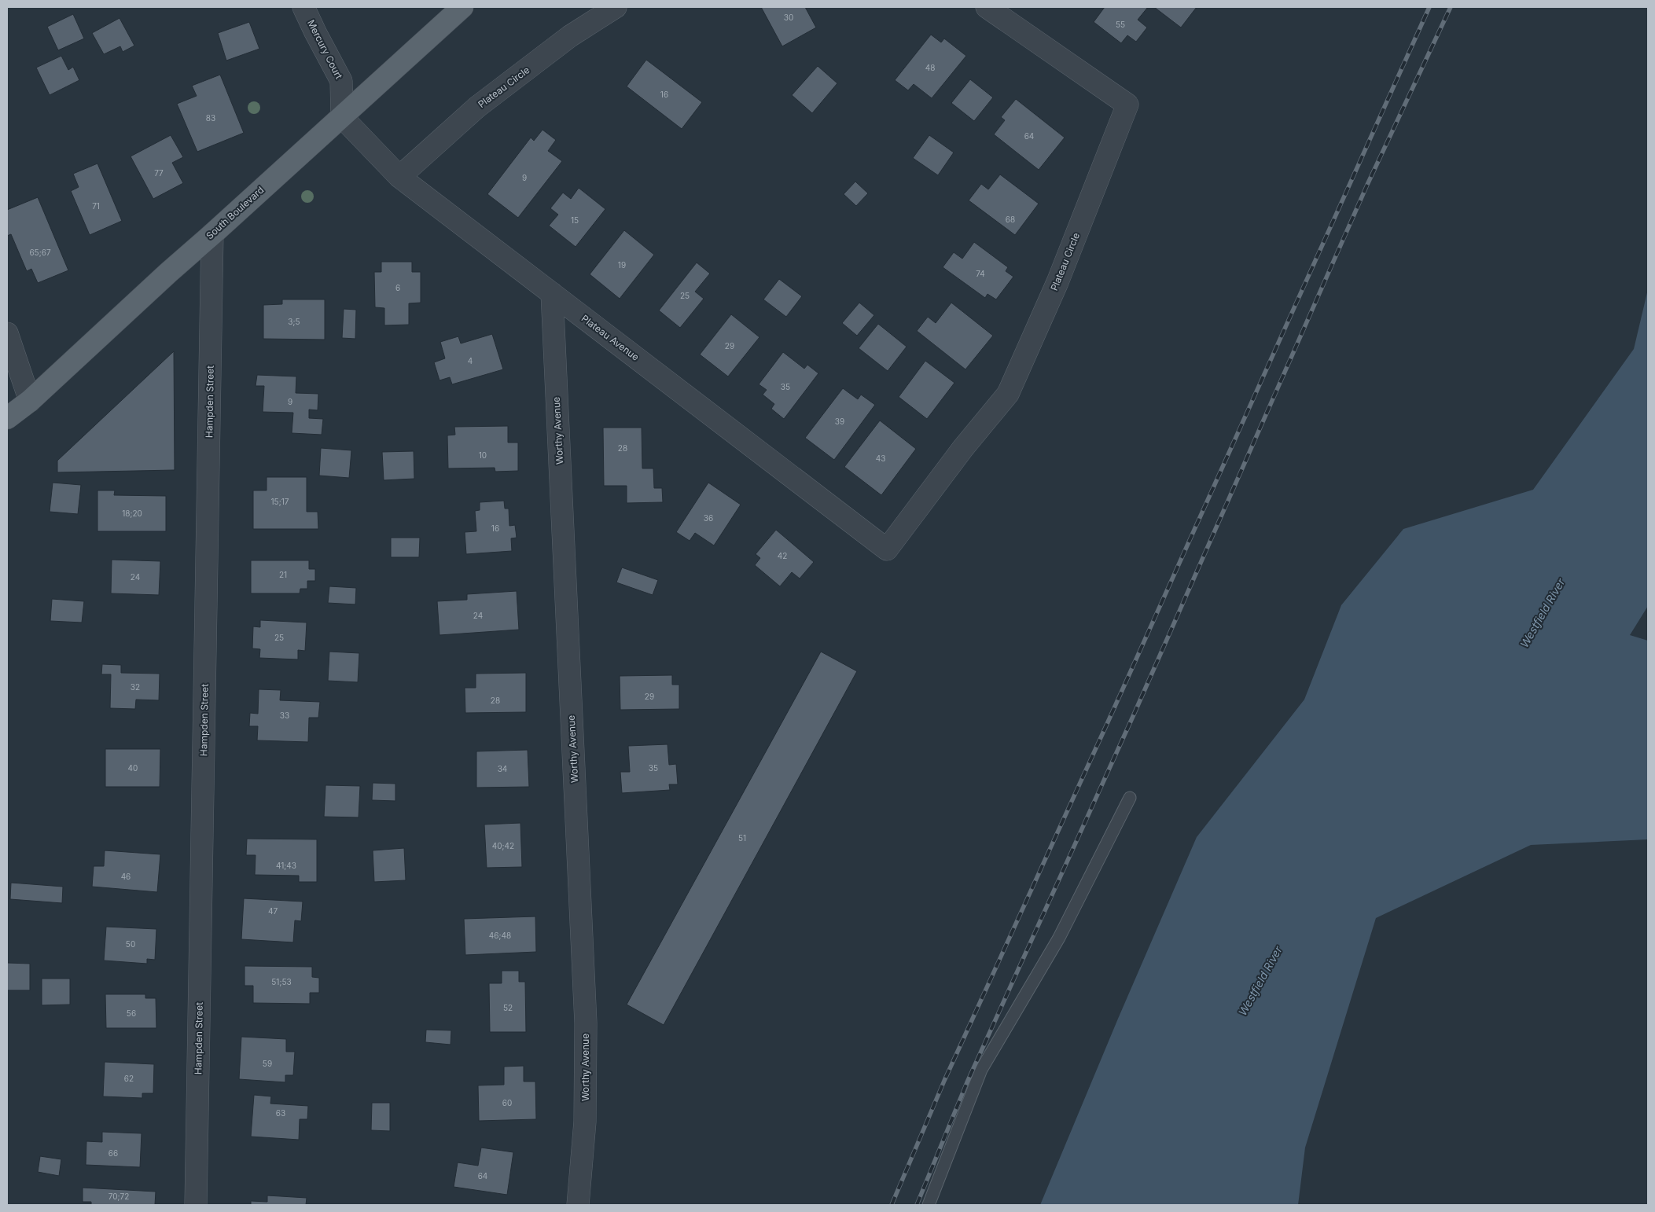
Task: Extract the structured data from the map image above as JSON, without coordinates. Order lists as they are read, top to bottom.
{
  "streets": {
    "main road": ["South Boulevard"],
    "street": [
      "Mercury Court",
      "Plateau Circle",
      "Plateau Avenue",
      "Hampden Street",
      "Worthy Avenue"
    ]
  },
  "crossings": [
    ["Mercury Court", "South Boulevard"],
    ["Mercury Court", "Plateau Avenue"],
    ["Plateau Circle", "Plateau Avenue"],
    ["South Boulevard", "Plateau Avenue"],
    ["South Boulevard", "Hampden Street"],
    ["Plateau Avenue", "Worthy Avenue"]
  ],
  "water": ["Westfield River"],
  "house_numbers": [
    "30",
    "55",
    "48",
    "16",
    "83",
    "64",
    "77",
    "9",
    "71",
    "68",
    "15",
    "65;67",
    "19",
    "74",
    "6",
    "25",
    "3;5",
    "29",
    "4",
    "35",
    "9",
    "39",
    "28",
    "10",
    "43",
    "15;17",
    "18;20",
    "36",
    "16",
    "42",
    "21",
    "24",
    "24",
    "25",
    "32",
    "29",
    "28",
    "33",
    "40",
    "35",
    "34",
    "51",
    "40;42",
    "41;43",
    "46",
    "47",
    "46;48",
    "50",
    "51;53",
    "52",
    "56",
    "59",
    "62",
    "60",
    "63",
    "66",
    "64",
    "70;72"
  ]
}
